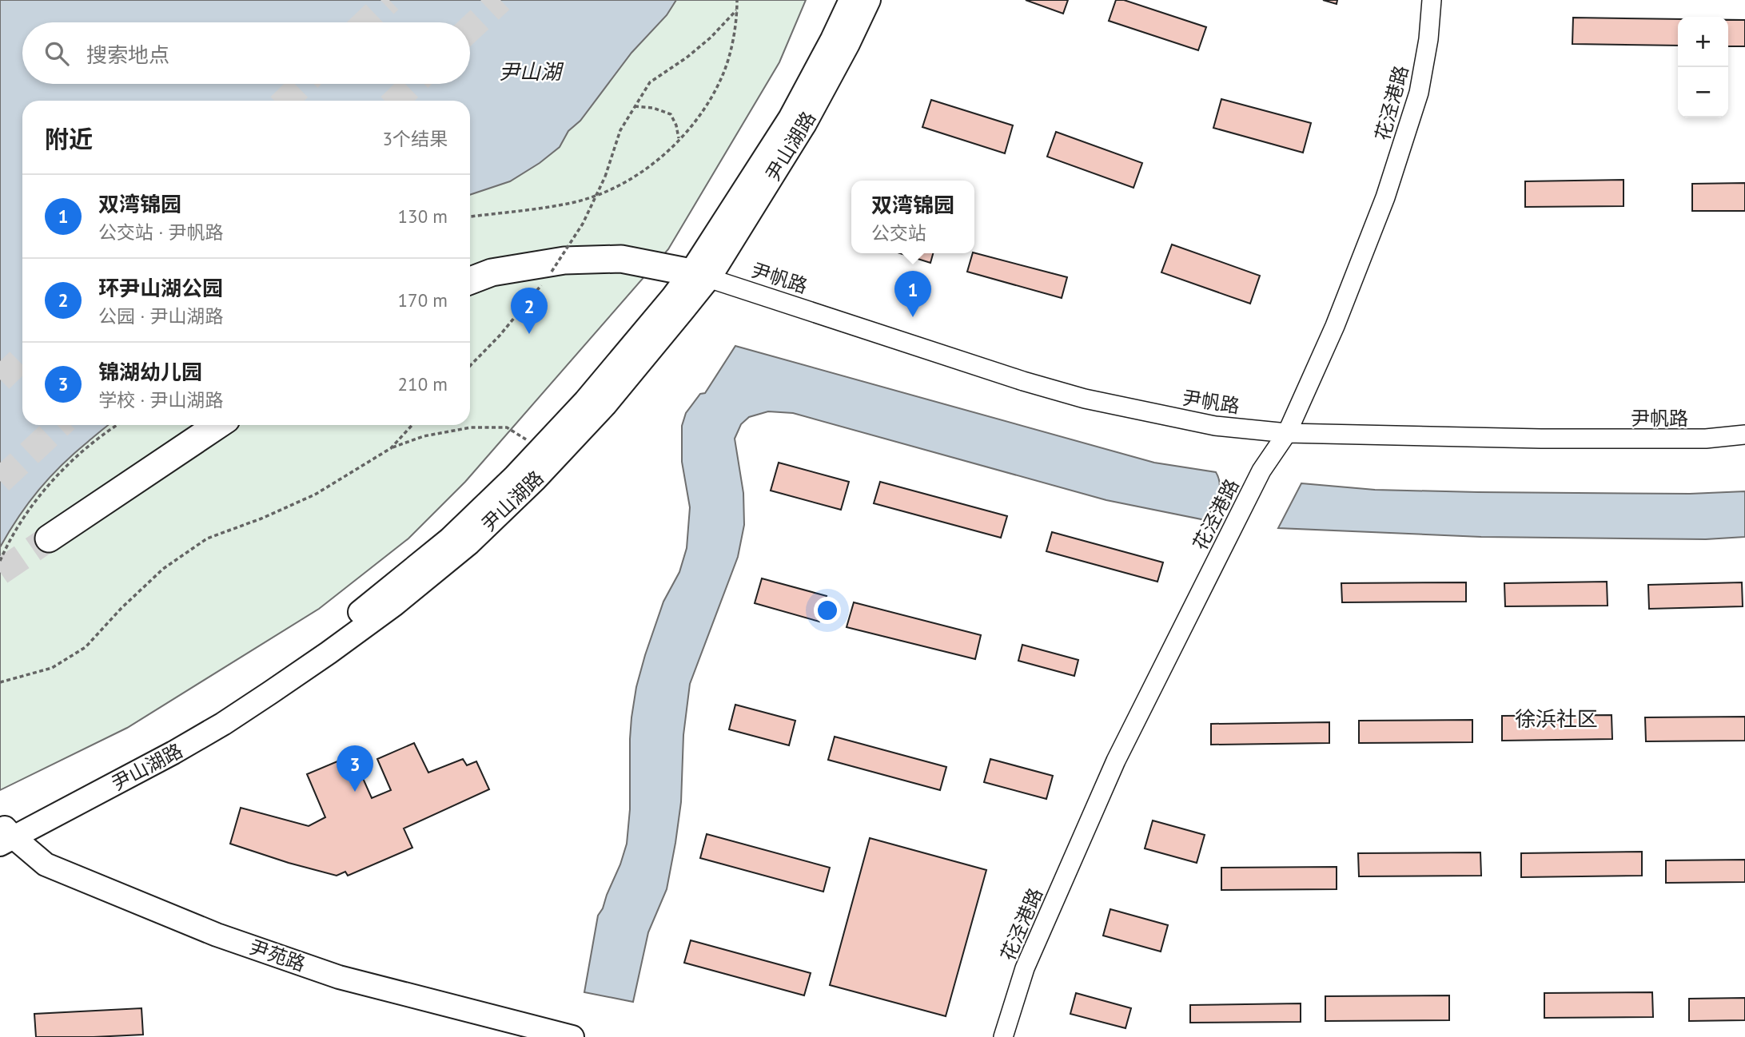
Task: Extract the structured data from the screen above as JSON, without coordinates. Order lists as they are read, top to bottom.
{
  "streets": {
    "main road": ["尹山湖路", "尹苑路"],
    "street": ["花泾港路", "尹帆路"]
  },
  "crossings": [
    ["花泾港路", "尹帆路"],
    ["尹山湖路", "尹帆路"],
    ["尹山湖路", "尹苑路"]
  ],
  "districts": ["徐浜社区"],
  "water": ["尹山湖"],
  "page": {
    "map_buttons": ["+", "−"],
    "search": "搜索地点",
    "heading": ["附近", "3个结果"],
    "list": [
      {
        "mark": "1",
        "name": "双湾锦园",
        "note": "公交站 · 尹帆路",
        "value": "130 m"
      },
      {
        "mark": "2",
        "name": "环尹山湖公园",
        "note": "公园 · 尹山湖路",
        "value": "170 m"
      },
      {
        "mark": "3",
        "name": "锦湖幼儿园",
        "note": "学校 · 尹山湖路",
        "value": "210 m"
      }
    ],
    "popup": ["双湾锦园", "公交站"],
    "pins": ["1", "2", "3"]
  }
}
